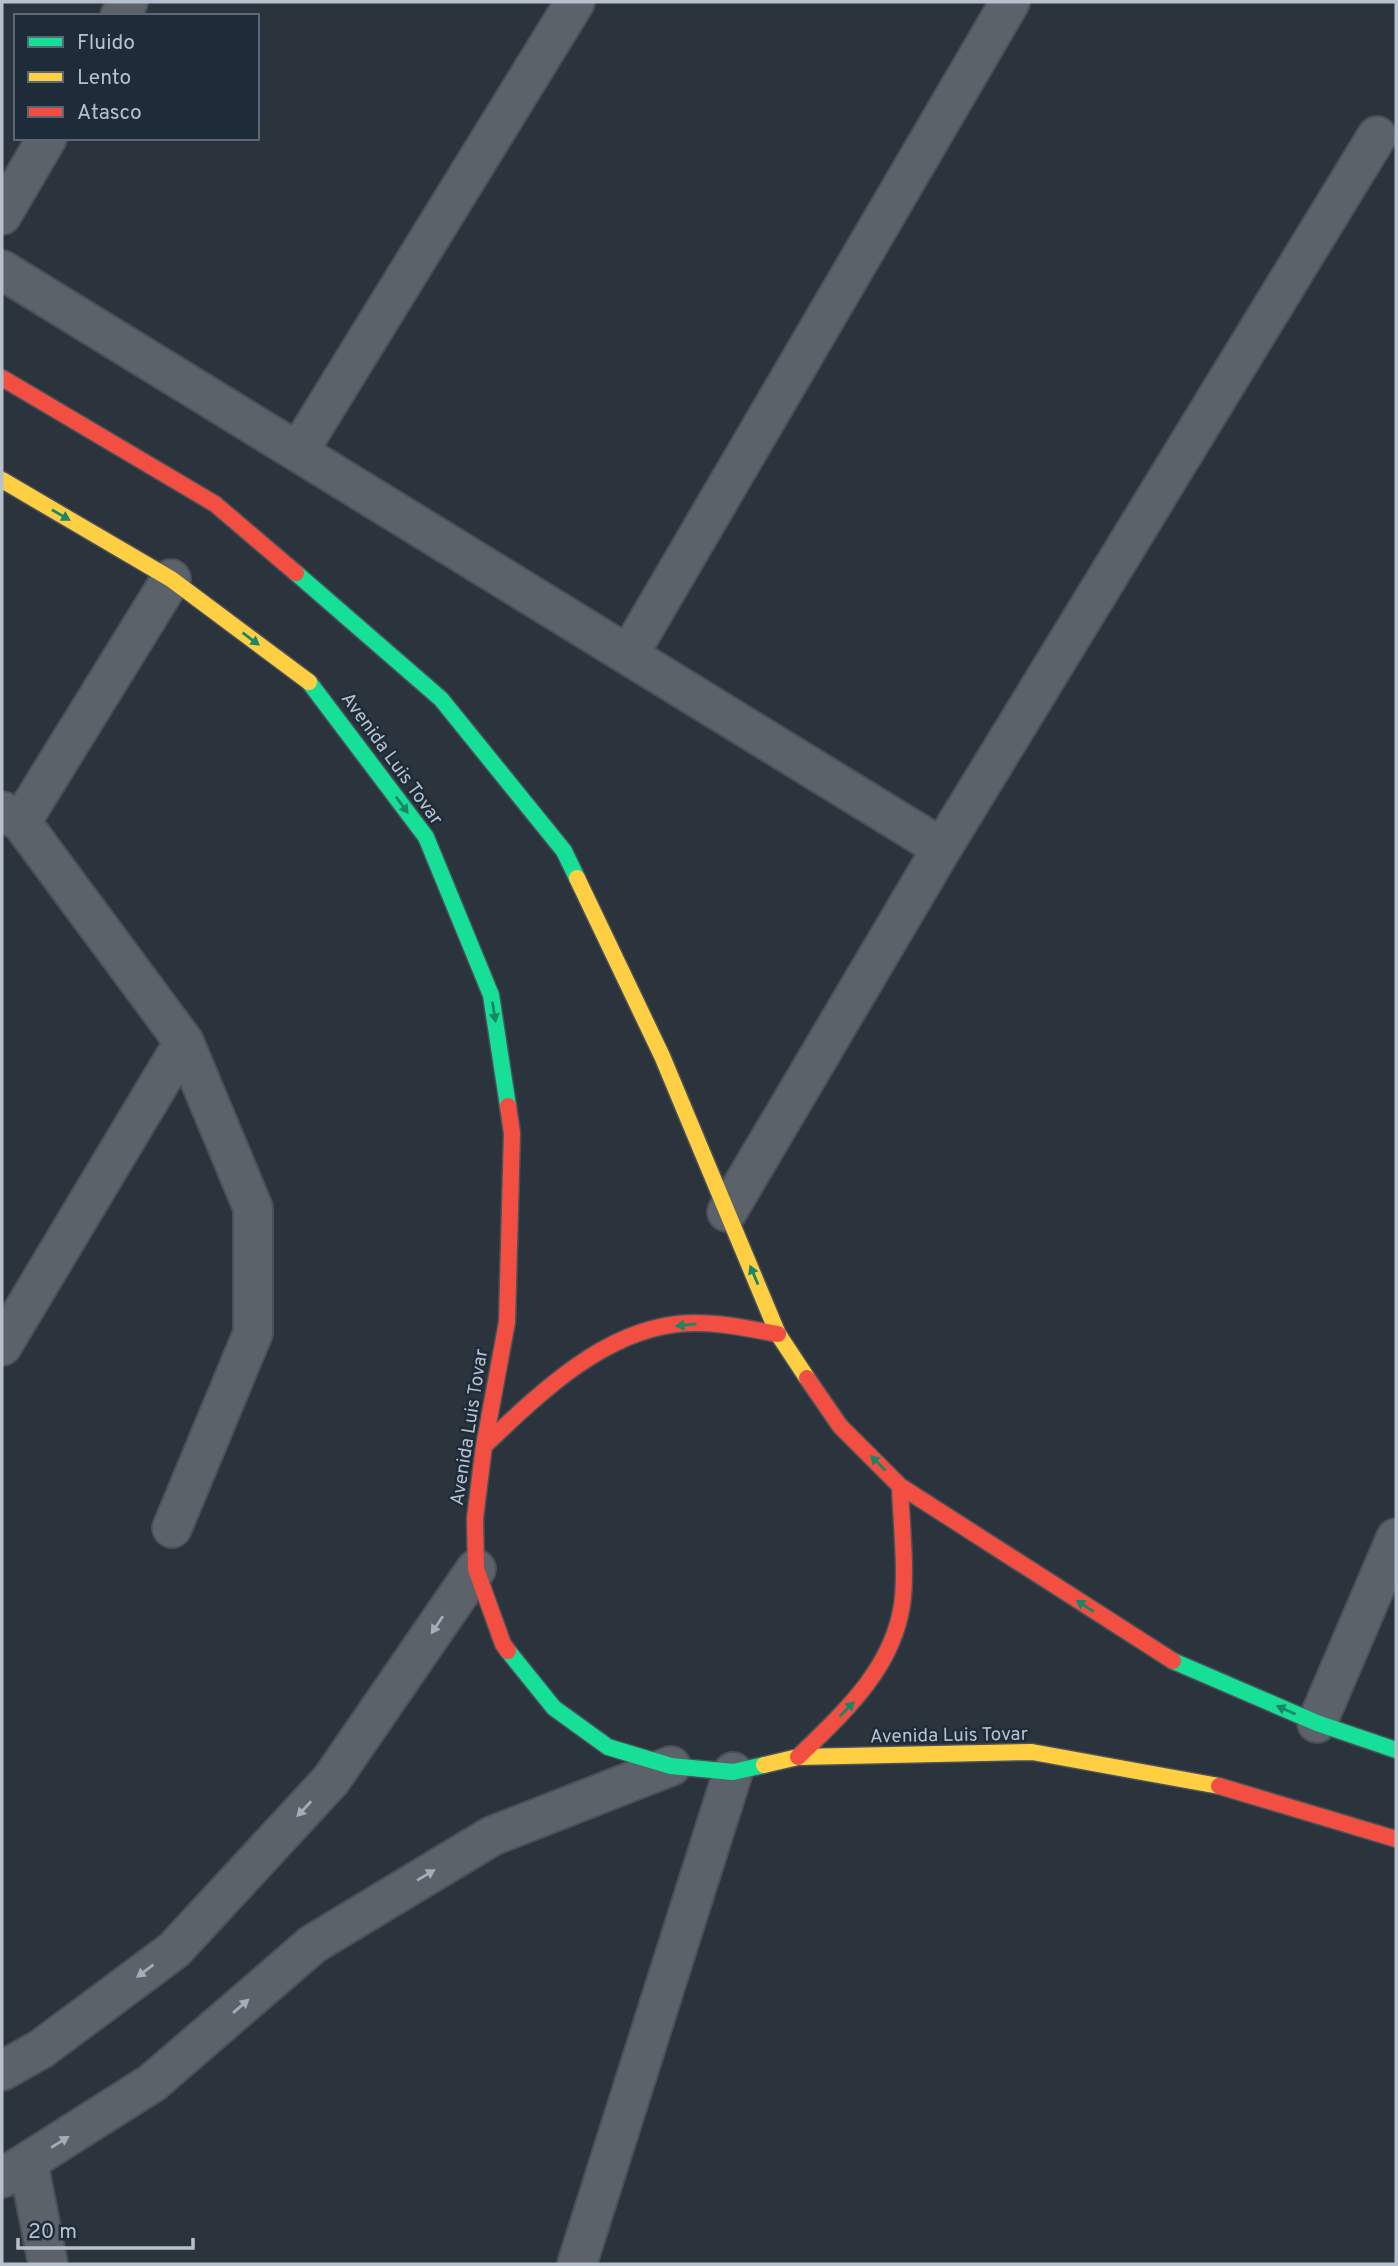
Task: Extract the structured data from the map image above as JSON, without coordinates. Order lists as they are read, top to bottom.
{
  "streets": {
    "main road": ["Avenida Luis Tovar"]
  },
  "legend": ["Fluido", "Lento", "Atasco"],
  "scale_bar": "20 m"
}
